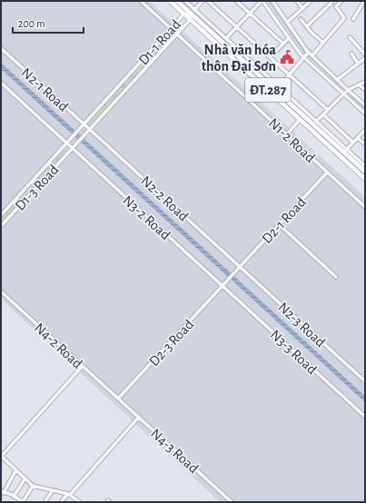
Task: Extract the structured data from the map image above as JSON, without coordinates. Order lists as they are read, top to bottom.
{
  "streets": {
    "main road": ["ĐT.287"],
    "street": [
      "D1-1 Road",
      "N2-1 Road",
      "N1-2 Road",
      "D1-3 Road",
      "N2-2 Road",
      "N3-2 Road",
      "D2-1 Road",
      "N2-3 Road",
      "D2-3 Road",
      "N4-2 Road",
      "N3-3 Road",
      "N4-3 Road"
    ]
  },
  "crossings": [
    ["D1-1 Road", "N2-1 Road"],
    ["D1-1 Road", "ĐT.287"],
    ["D1-1 Road", "N1-2 Road"],
    ["D1-1 Road", "D1-3 Road"],
    ["D1-1 Road", "N2-2 Road"],
    ["D1-1 Road", "N3-2 Road"],
    ["N2-1 Road", "N2-2 Road"],
    ["N1-2 Road", "D2-1 Road"],
    ["D1-3 Road", "N3-2 Road"],
    ["N2-2 Road", "D2-1 Road"],
    ["N2-2 Road", "N2-3 Road"],
    ["N3-2 Road", "D2-1 Road"],
    ["N3-2 Road", "D2-3 Road"],
    ["N3-2 Road", "N3-3 Road"],
    ["D2-1 Road", "N2-3 Road"],
    ["D2-1 Road", "D2-3 Road"],
    ["D2-1 Road", "N3-3 Road"],
    ["D2-3 Road", "N4-2 Road"],
    ["D2-3 Road", "N3-3 Road"],
    ["D2-3 Road", "N4-3 Road"],
    ["N4-2 Road", "N4-3 Road"]
  ],
  "places": {
    "public building": ["Nhà văn hóa thôn Đại Sơn"]
  },
  "scale_bar": "200 m"
}
